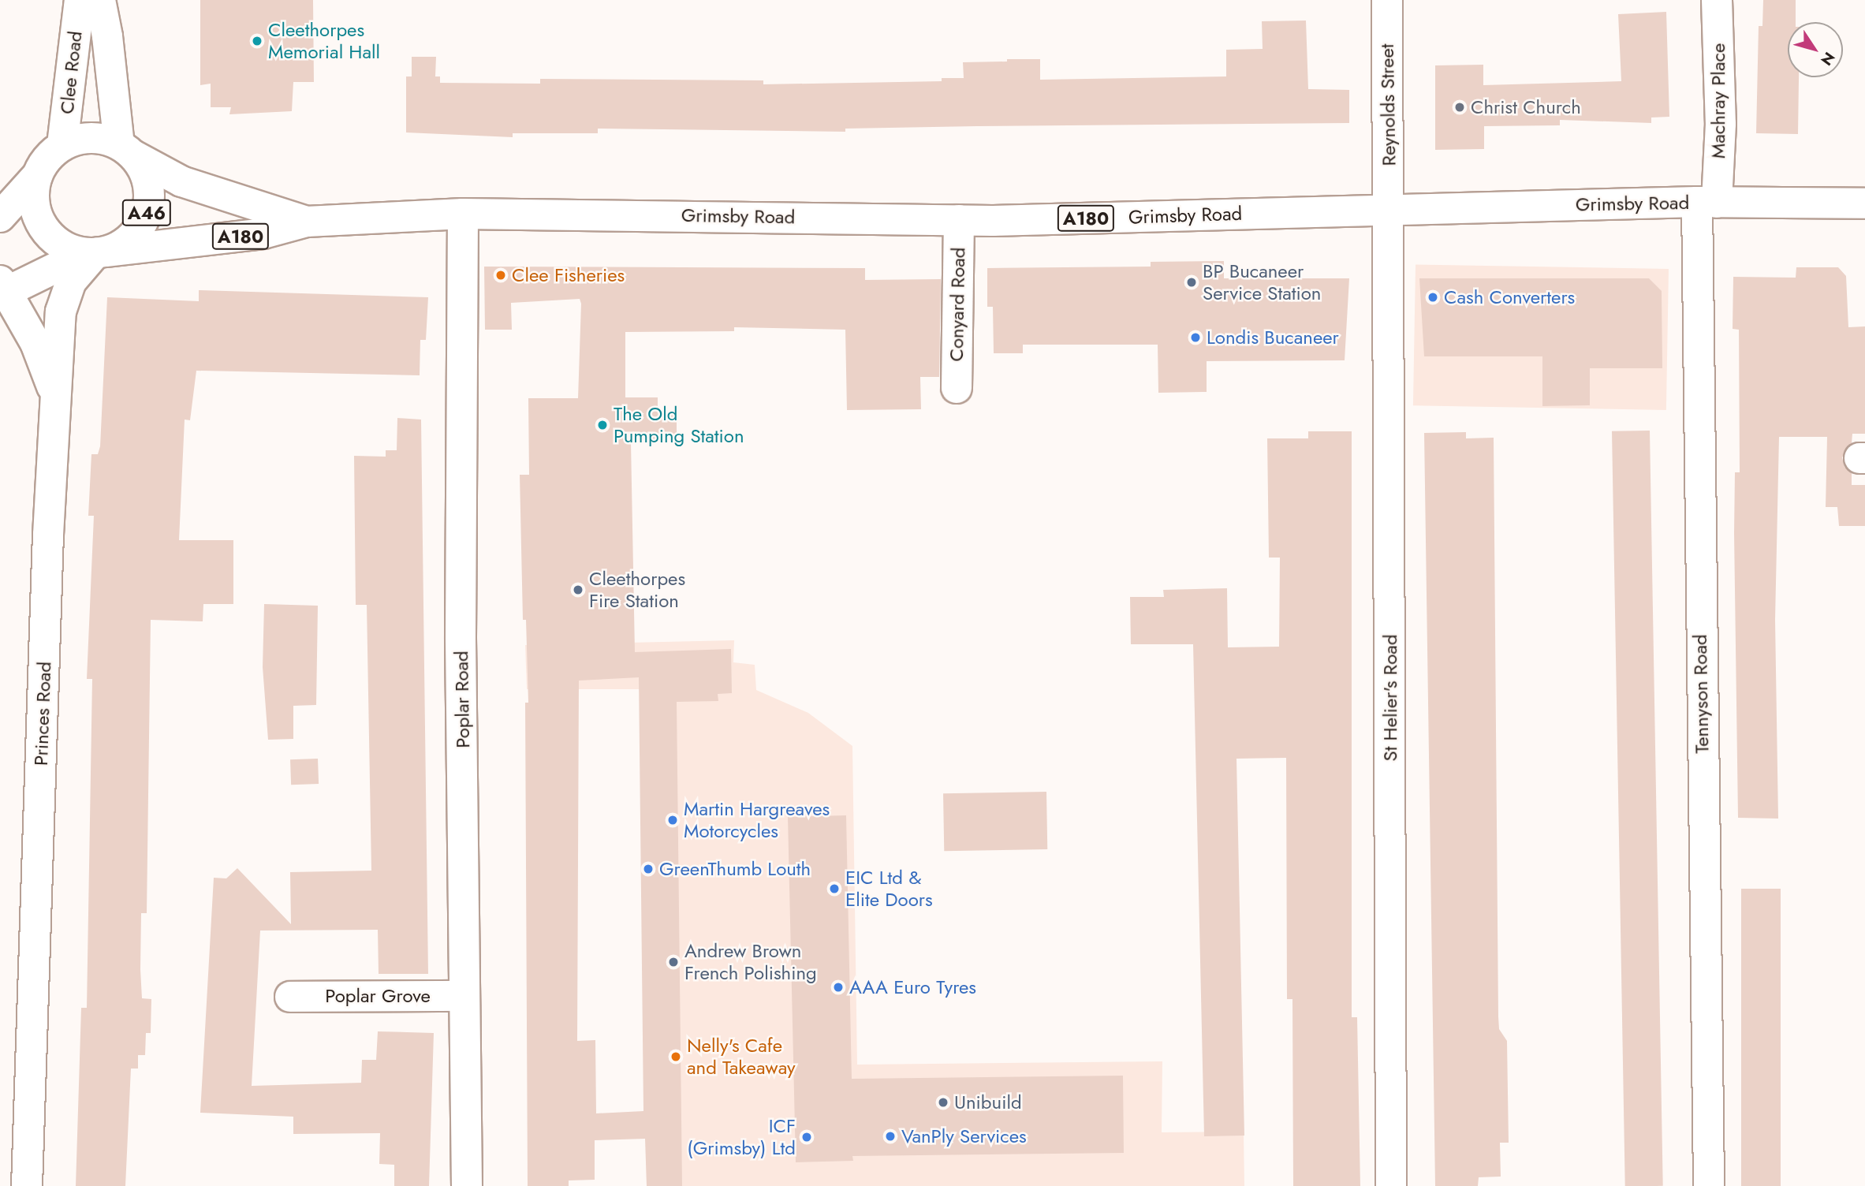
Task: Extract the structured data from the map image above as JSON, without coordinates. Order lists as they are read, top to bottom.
{
  "streets": {
    "street": [
      "Clee Road",
      "Machray Place",
      "Reynolds Street",
      "Grimsby Road",
      "A46",
      "A180",
      "Conyard Road",
      "Tennyson Road",
      "St Helier's Road",
      "Poplar Road",
      "Princes Road",
      "Poplar Grove"
    ]
  },
  "crossings": [
    ["Clee Road", "Grimsby Road"],
    ["Clee Road", "A46"],
    ["Clee Road", "Princes Road"],
    ["Machray Place", "Grimsby Road"],
    ["Machray Place", "Tennyson Road"],
    ["Reynolds Street", "Grimsby Road"],
    ["Reynolds Street", "St Helier's Road"],
    ["Grimsby Road", "A46"],
    ["Grimsby Road", "Conyard Road"],
    ["Grimsby Road", "Tennyson Road"],
    ["Grimsby Road", "St Helier's Road"],
    ["Grimsby Road", "Poplar Road"],
    ["Grimsby Road", "Princes Road"],
    ["A46", "Princes Road"],
    ["Poplar Road", "Poplar Grove"]
  ],
  "places": [
    "Cleethorpes Memorial Hall",
    "Christ Church",
    "Clee Fisheries",
    "BP Bucaneer Service Station",
    "Cash Converters",
    "Londis Bucaneer",
    "The Old Pumping Station",
    "Cleethorpes Fire Station",
    "Martin Hargreaves Motorcycles",
    "GreenThumb Louth",
    "EIC Ltd & Elite Doors",
    "Andrew Brown French Polishing",
    "AAA Euro Tyres",
    "Nelly's Cafe and Takeaway",
    "Unibuild",
    "VanPly Services",
    "ICF (Grimsby) Ltd"
  ],
  "north": "bottom right"
}
